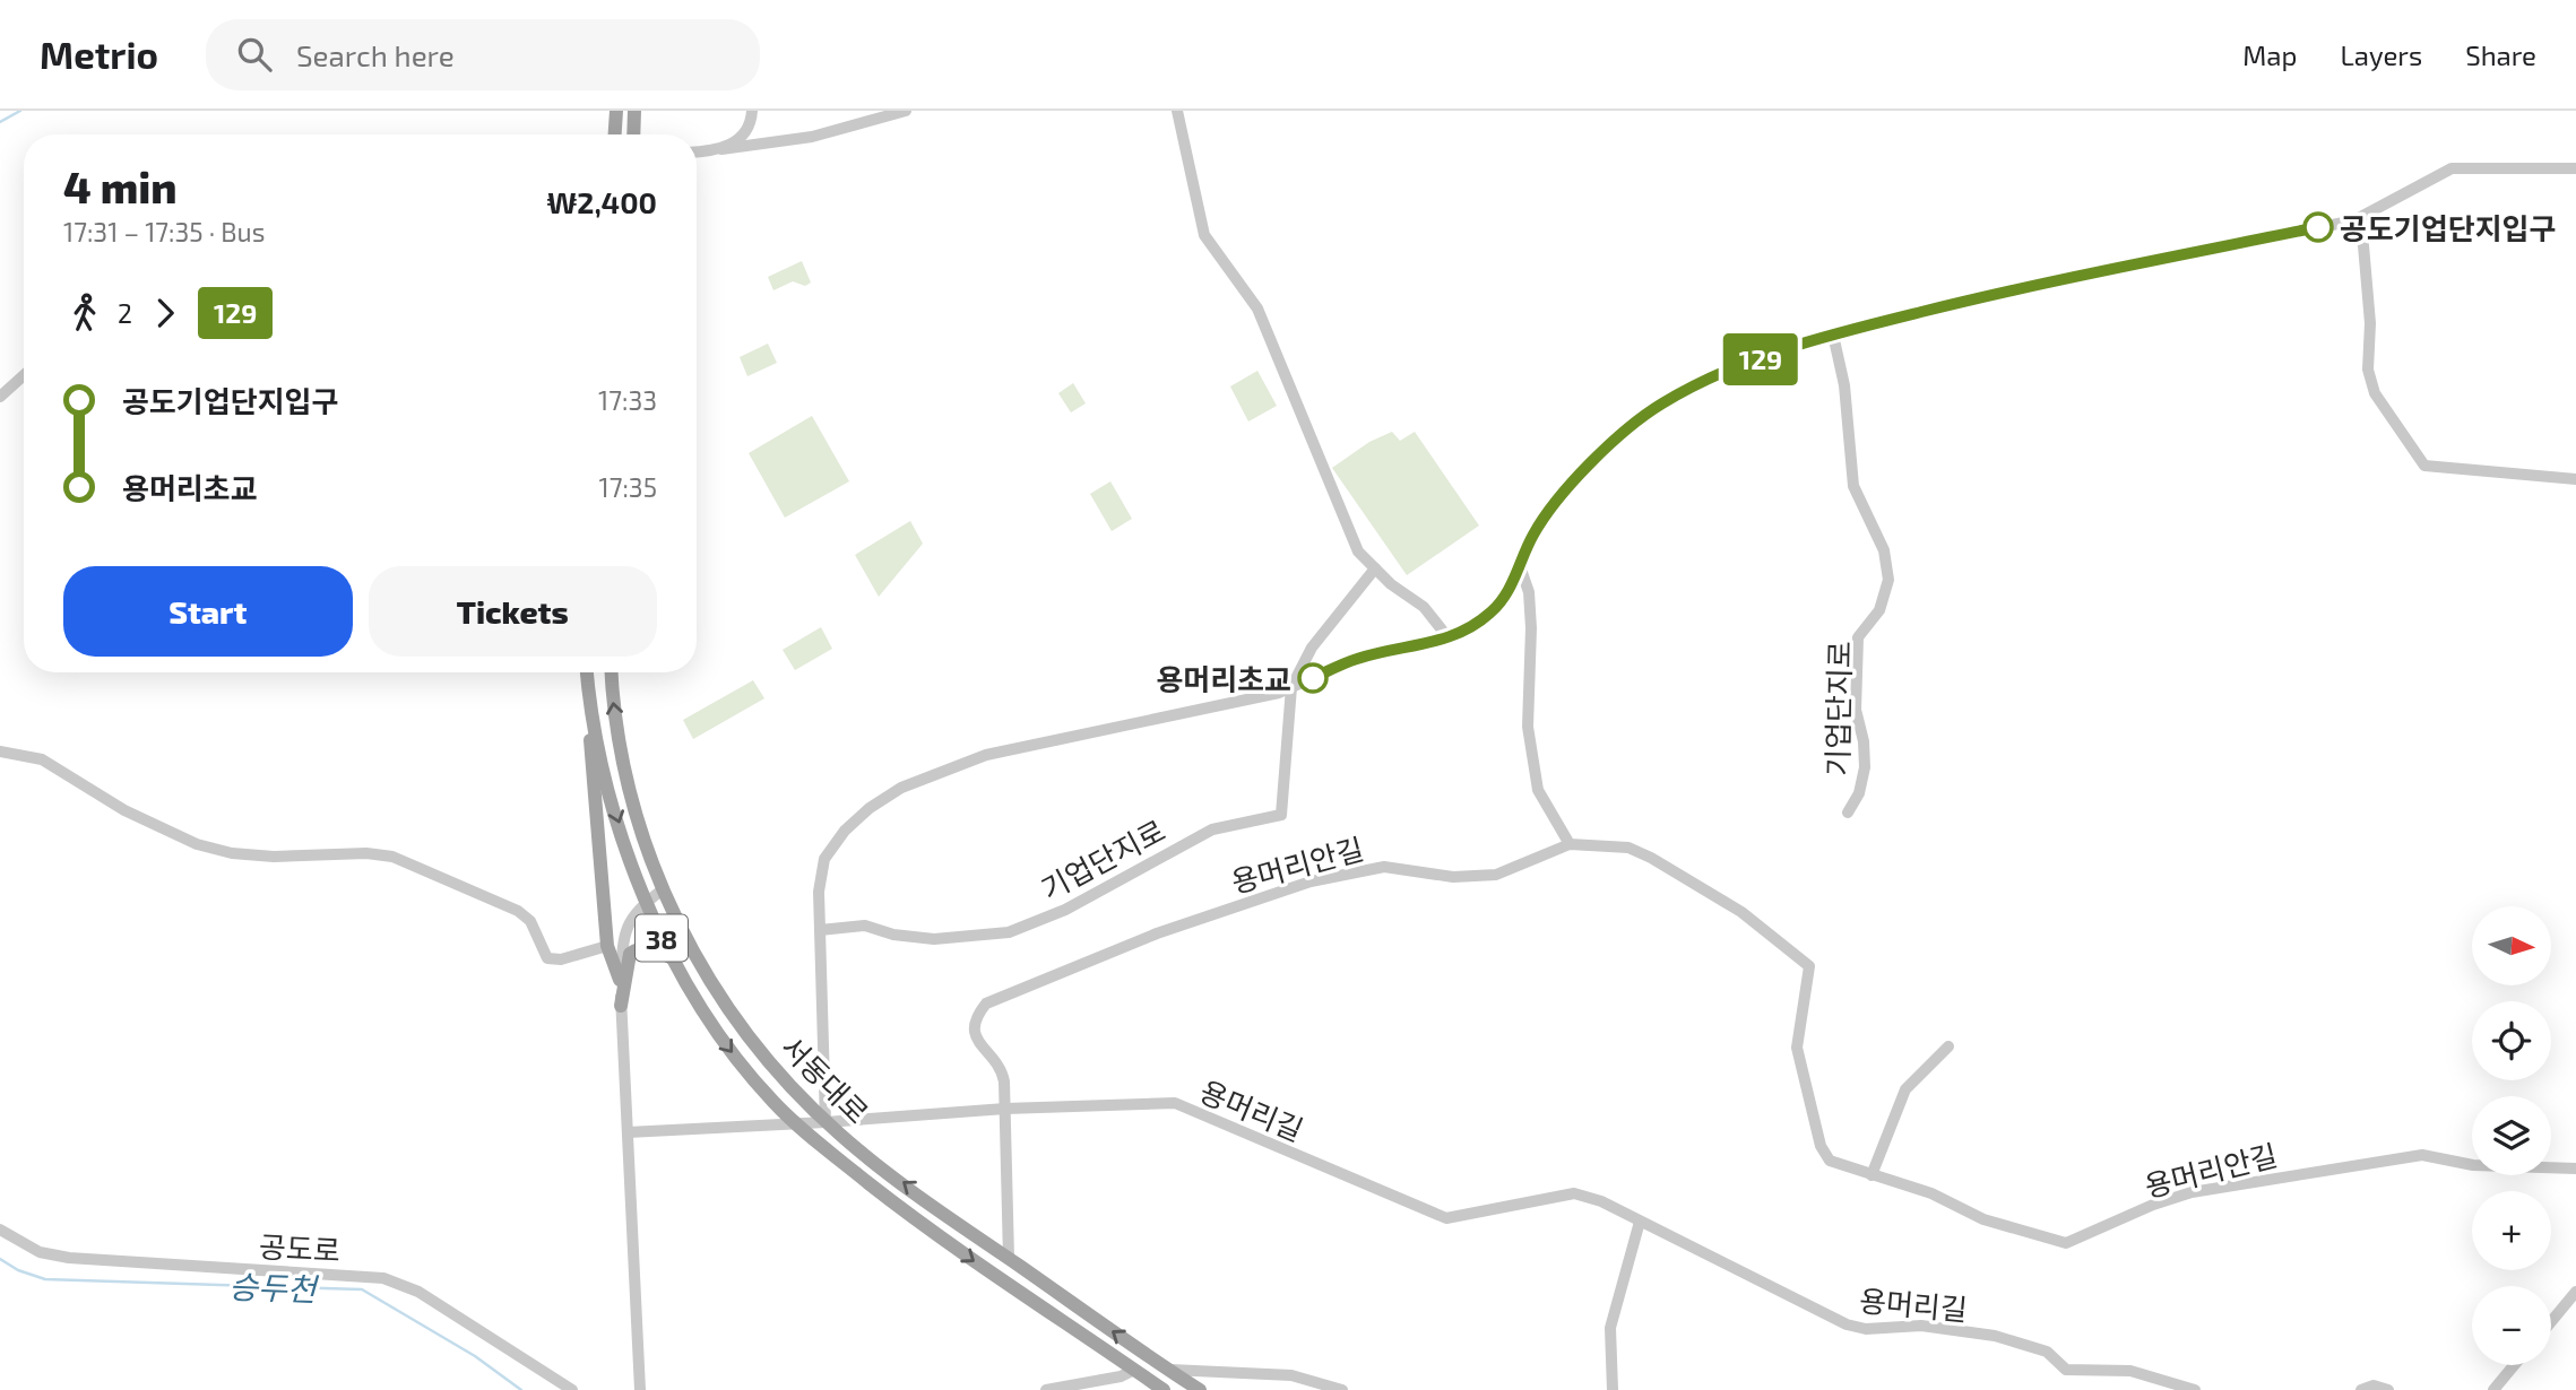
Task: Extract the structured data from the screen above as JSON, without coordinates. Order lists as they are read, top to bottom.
{
  "streets": {
    "main road": ["38", "서동대로"],
    "street": [
      "기업단지로",
      "용머리안길",
      "용머리길",
      "공도로"
    ]
  },
  "crossings": [
    ["용머리안길", "서동대로"],
    ["용머리안길", "용머리길"],
    ["서동대로", "용머리길"]
  ],
  "water": ["승두천"],
  "places": ["공도기업단지입구", "용머리초교"],
  "lines": ["bus line 129"],
  "north": "right",
  "page": {
    "header": "Metrio",
    "search": "Search here",
    "nav": ["Map", "Layers", "Share"],
    "on_map": "129",
    "heading": ["4 min", "17:31 – 17:35 · Bus", "₩2,400"],
    "legs": ["2", "129"],
    "list": [
      {
        "name": "공도기업단지입구",
        "value": "17:33"
      },
      {
        "name": "용머리초교",
        "value": "17:35"
      }
    ],
    "buttons": ["Start", "Tickets"],
    "map_buttons": ["+", "−"]
  }
}
